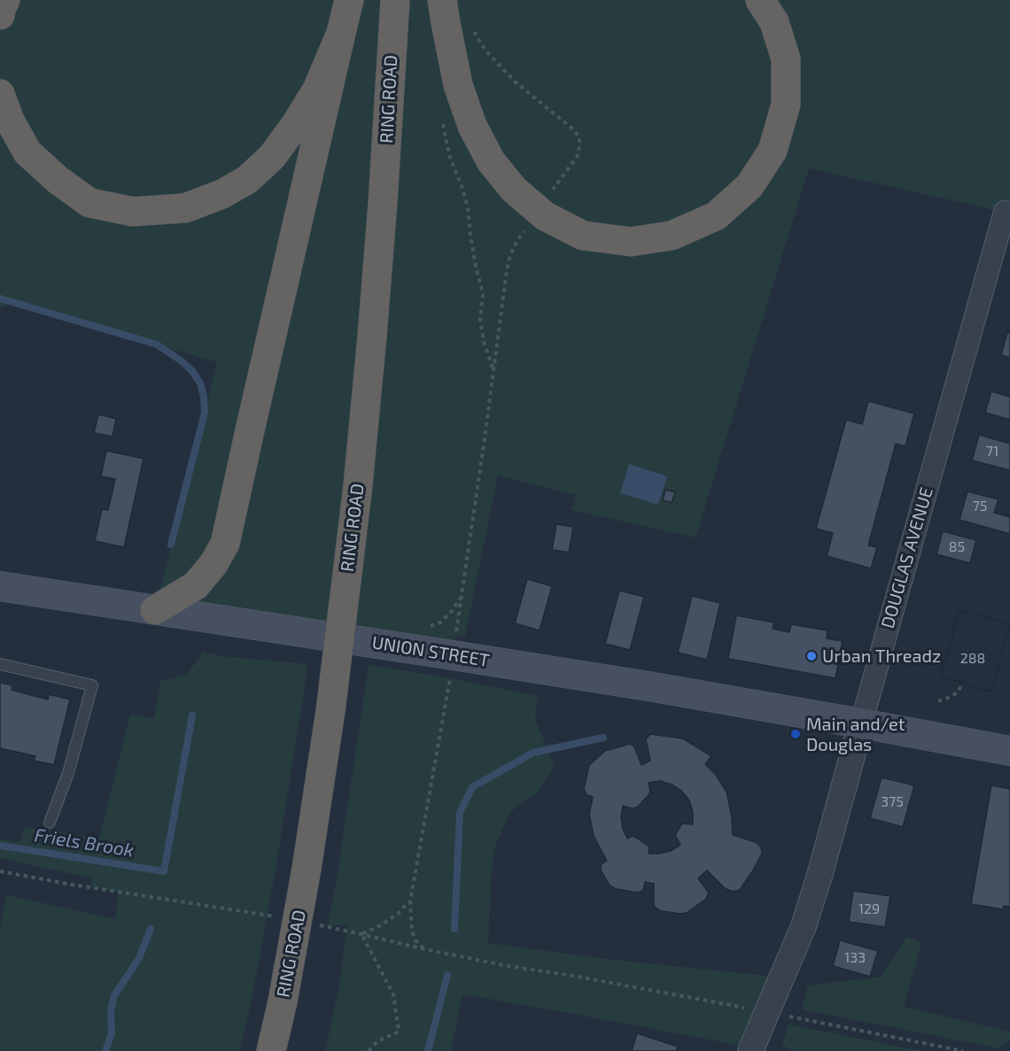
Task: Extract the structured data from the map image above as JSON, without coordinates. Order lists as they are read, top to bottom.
{
  "streets": {
    "highway": ["RING ROAD"],
    "main road": ["UNION STREET"],
    "street": ["DOUGLAS AVENUE"]
  },
  "crossings": [
    ["DOUGLAS AVENUE", "UNION STREET"]
  ],
  "water": ["Friels Brook"],
  "places": ["Urban Threadz", "Main and/et Douglas"],
  "house_numbers": [
    "71",
    "75",
    "85",
    "288",
    "375",
    "129",
    "133"
  ]
}
